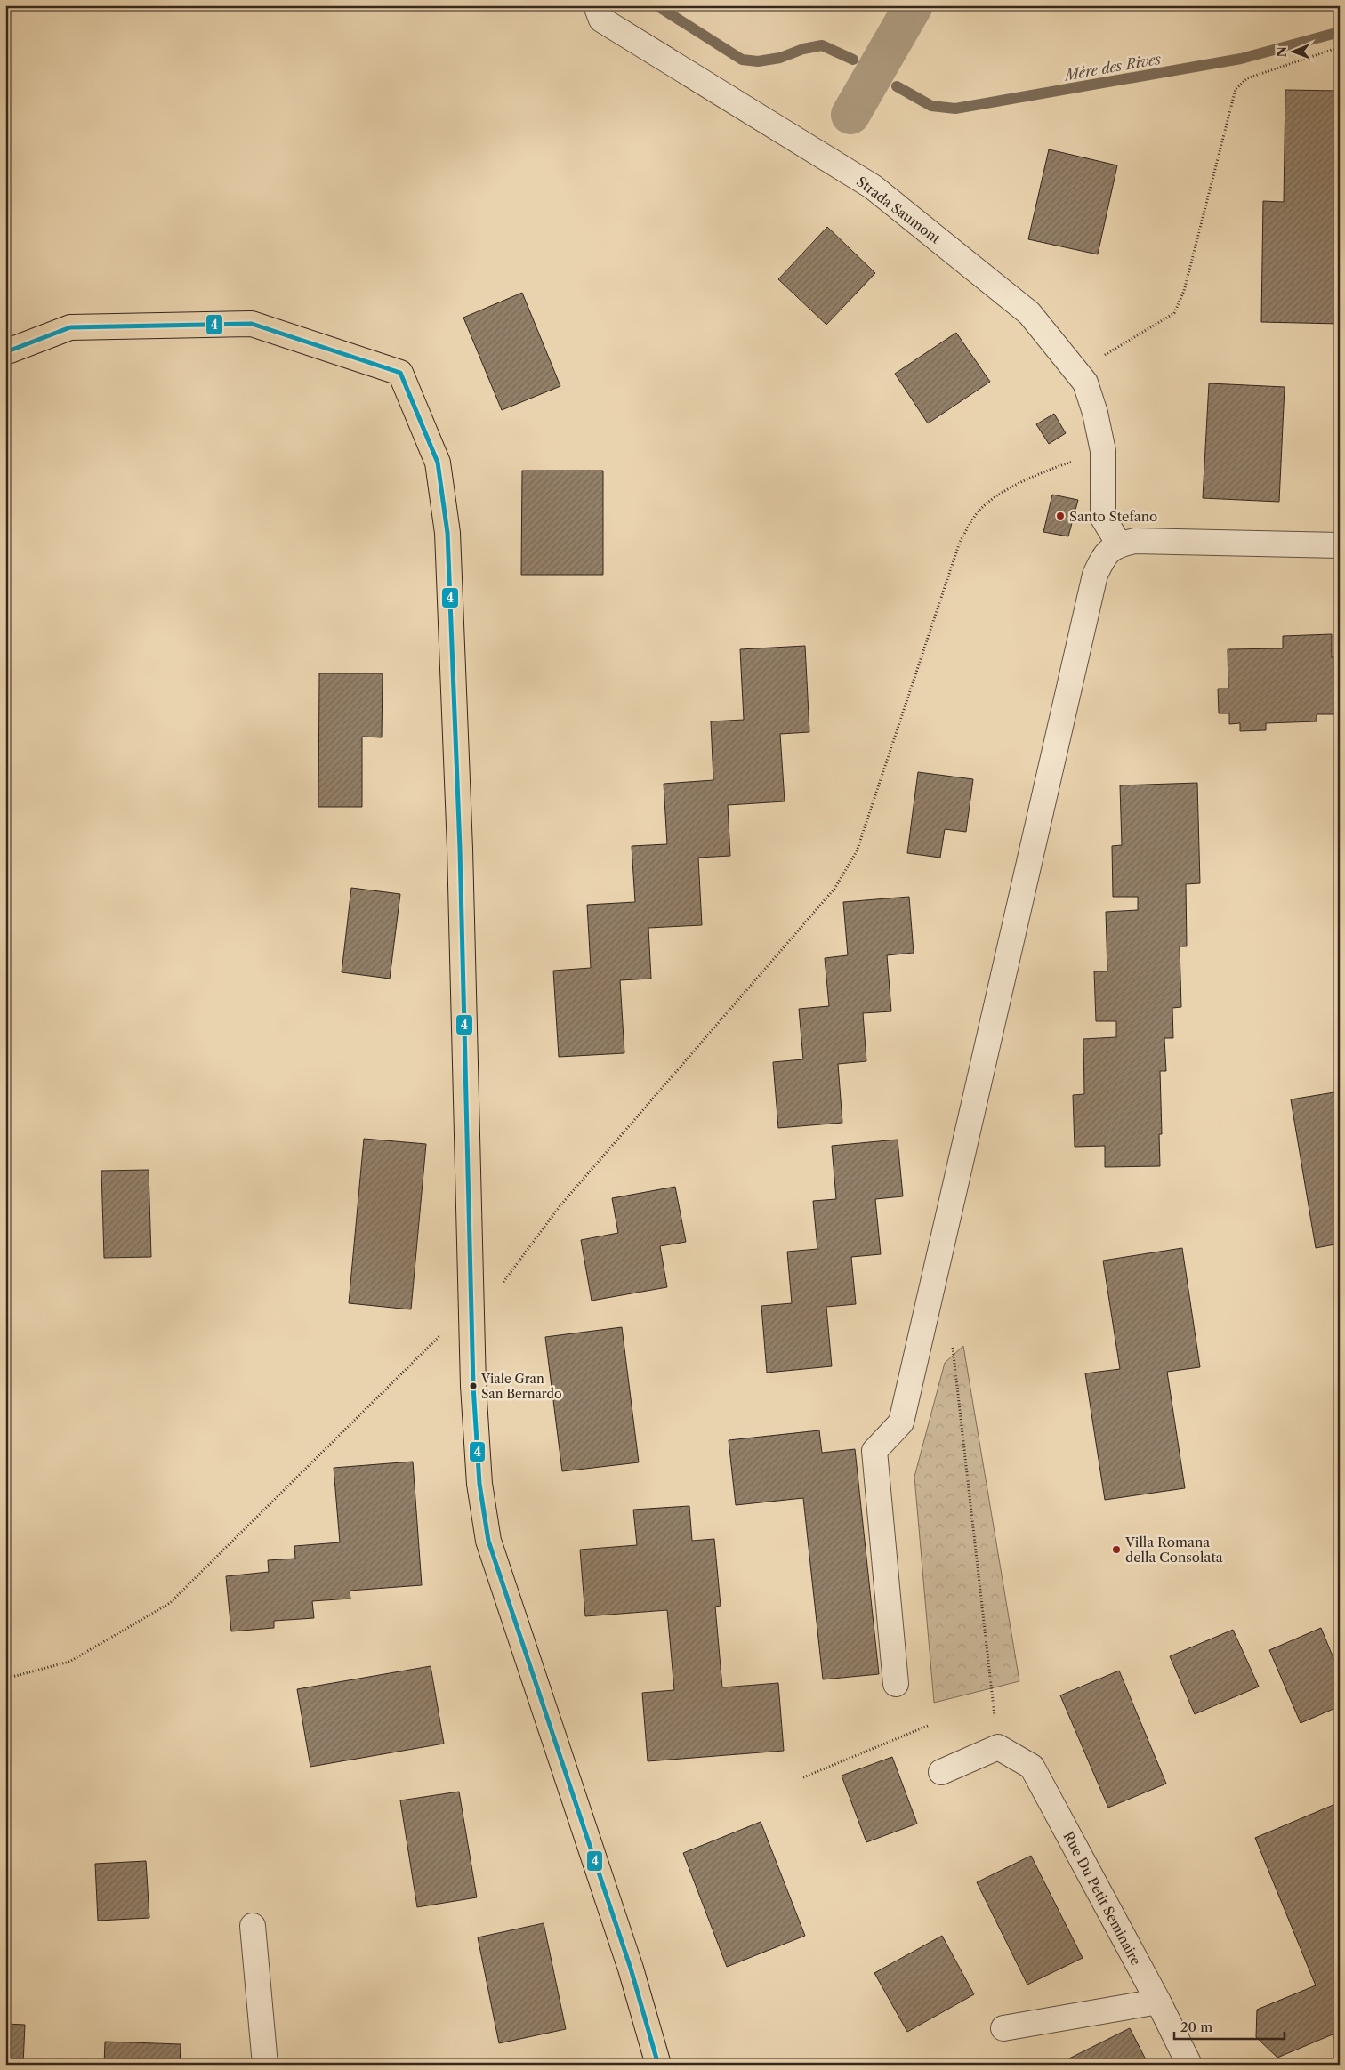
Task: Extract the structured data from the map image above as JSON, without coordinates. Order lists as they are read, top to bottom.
{
  "streets": {
    "street": ["Strada Saumont", "Rue Du Petit Seminaire"]
  },
  "water": ["Mère des Rives"],
  "places": ["Santo Stefano", "Viale Gran San Bernardo", "Villa Romana della Consolata"],
  "lines": ["transit line 4"],
  "scale_bar": "20 m",
  "north": "left"
}
